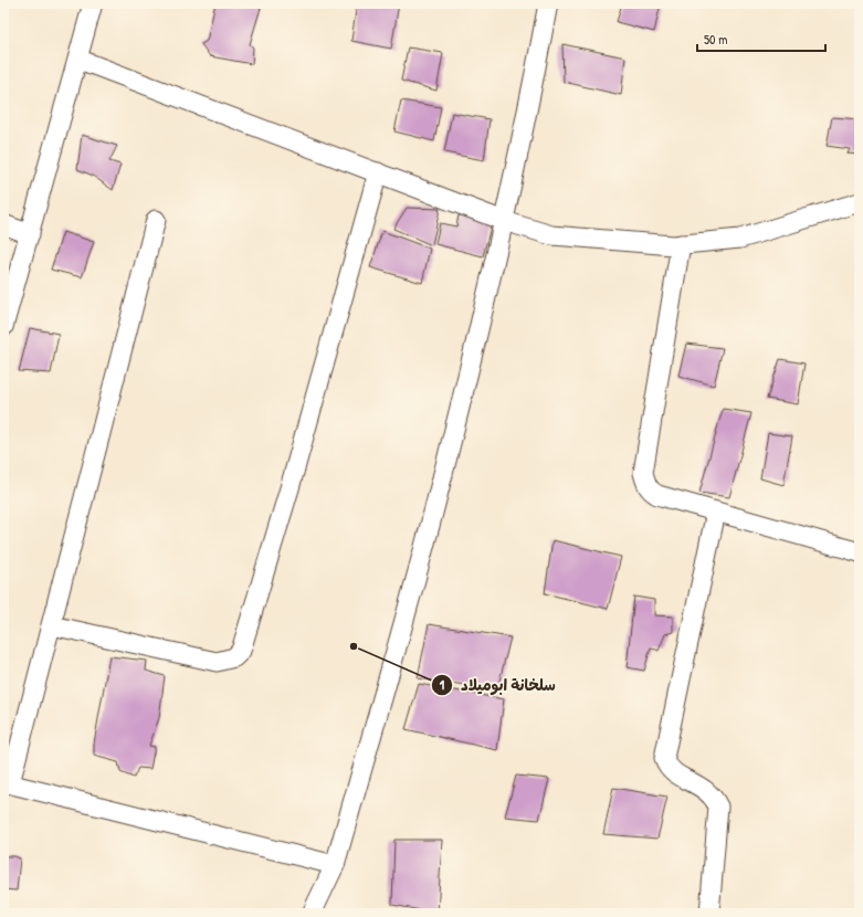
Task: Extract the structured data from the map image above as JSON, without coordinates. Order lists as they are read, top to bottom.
{
  "places": ["سلخانة ابوميلاد"],
  "scale_bar": "50 m"
}
